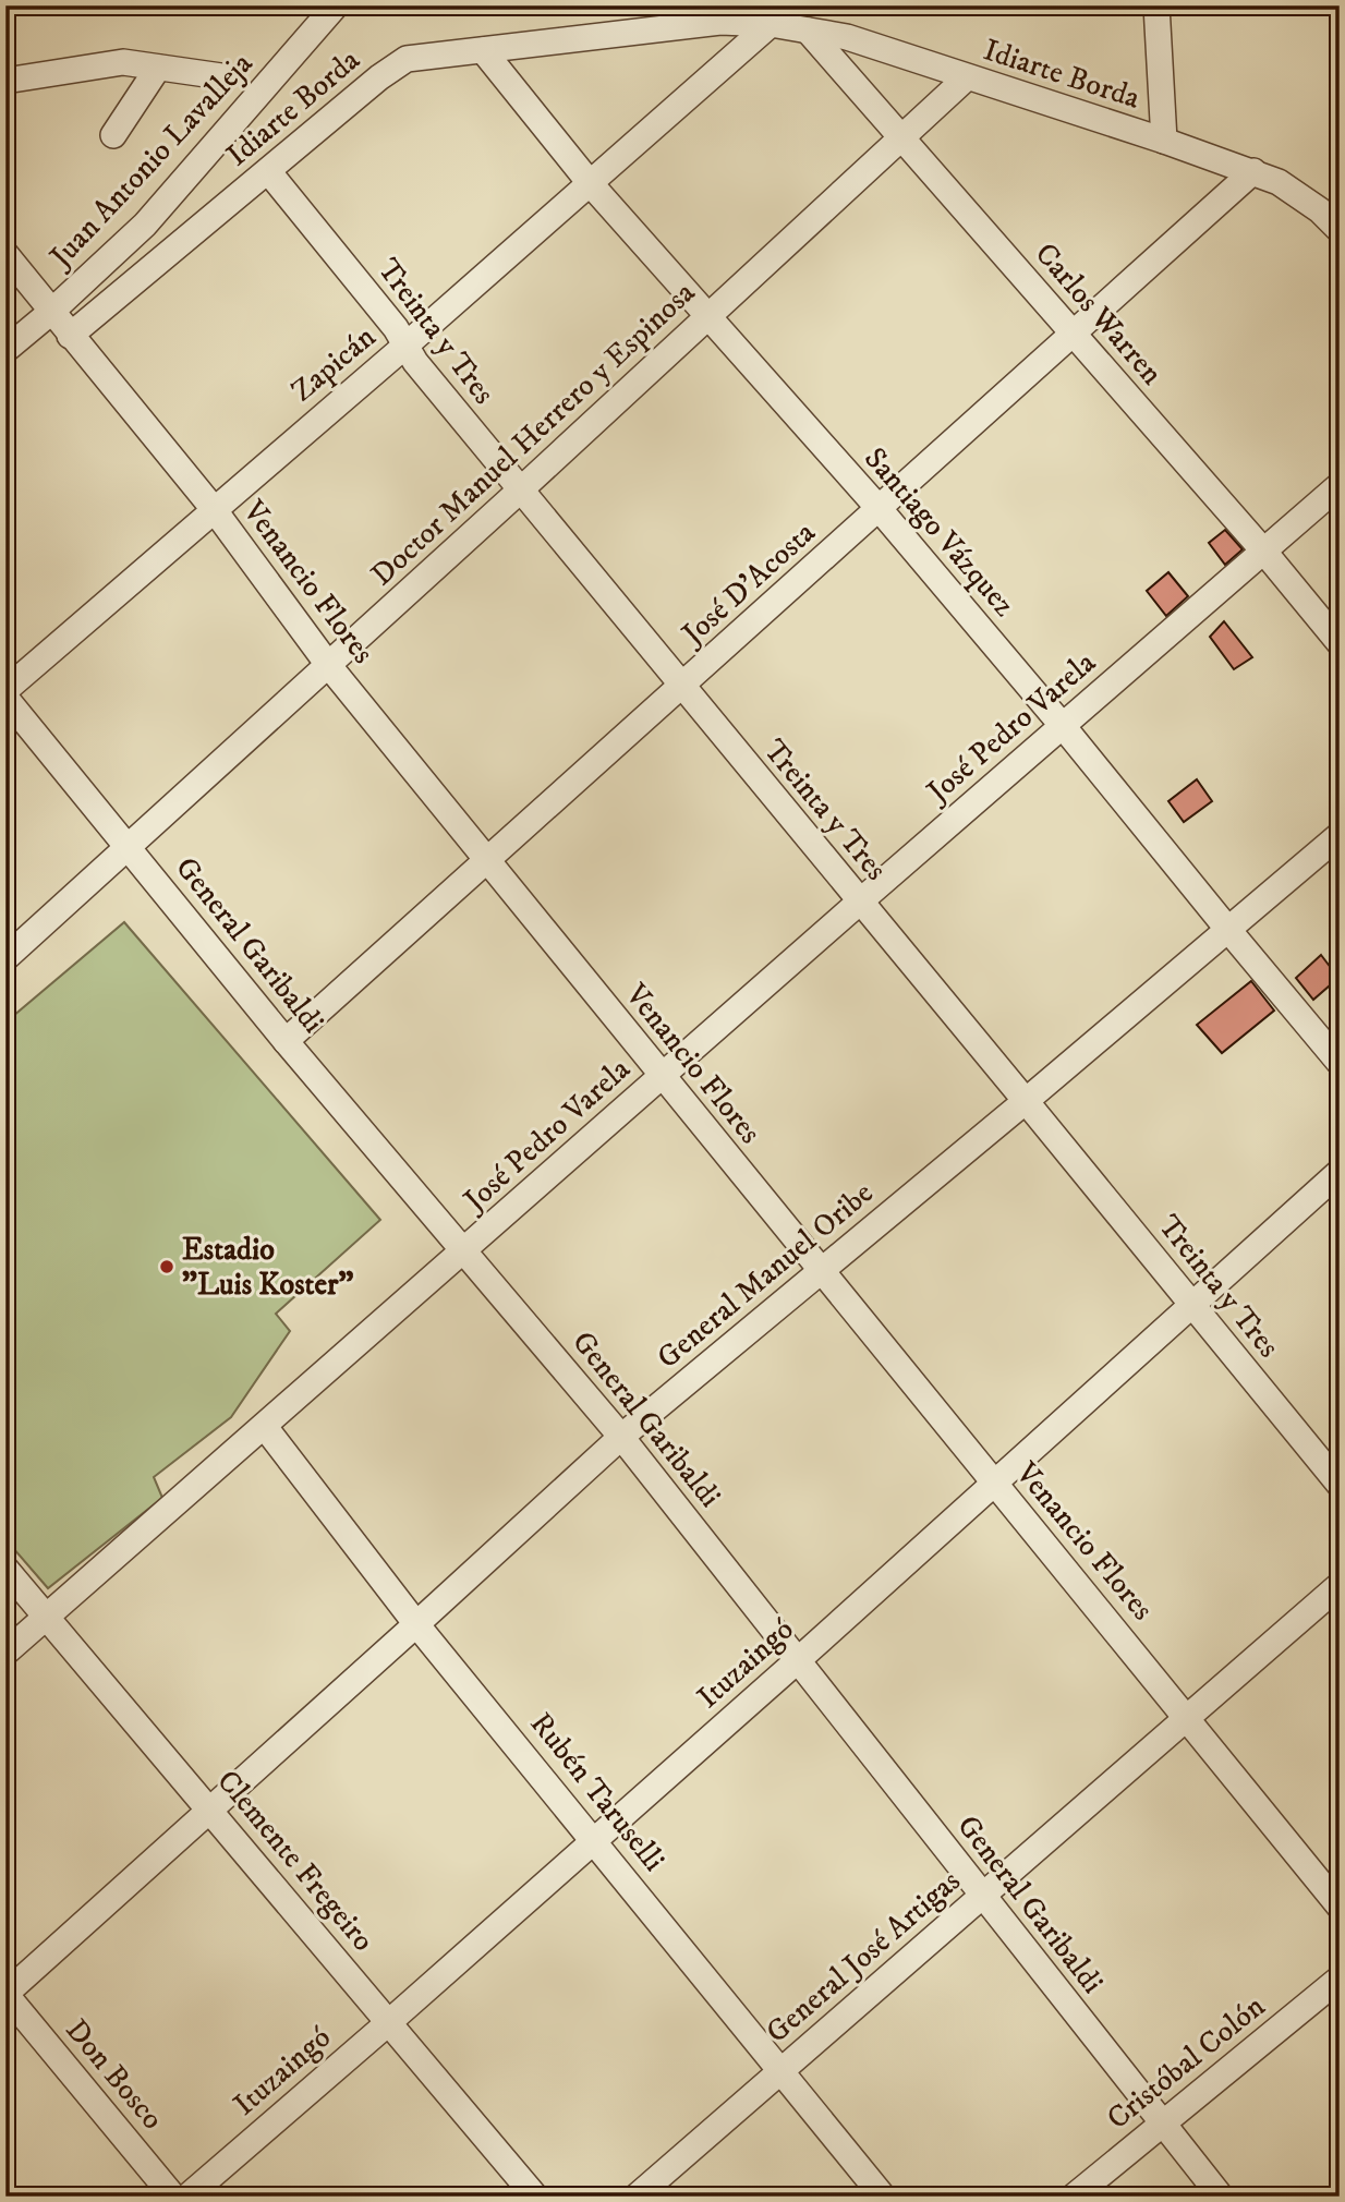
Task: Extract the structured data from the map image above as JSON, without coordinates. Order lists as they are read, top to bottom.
{
  "streets": {
    "street": [
      "Idiarte Borda",
      "Juan Antonio Lavalleja",
      "Carlos Warren",
      "Treinta y Tres",
      "Zapicán",
      "Doctor Manuel Herrero y Espinosa",
      "Santiago Vázquez",
      "Venancio Flores",
      "José D'Acosta",
      "José Pedro Varela",
      "General Garibaldi",
      "General Manuel Oribe",
      "Ituzaingó",
      "Rubén Taruselli",
      "Clemente Fregeiro",
      "General José Artigas",
      "Cristóbal Colón",
      "Don Bosco"
    ]
  },
  "crossings": [
    ["Idiarte Borda", "Carlos Warren"],
    ["Idiarte Borda", "Treinta y Tres"],
    ["Idiarte Borda", "Zapicán"],
    ["Idiarte Borda", "Doctor Manuel Herrero y Espinosa"],
    ["Idiarte Borda", "Santiago Vázquez"],
    ["Idiarte Borda", "Venancio Flores"],
    ["Idiarte Borda", "José D'Acosta"],
    ["Juan Antonio Lavalleja", "Venancio Flores"],
    ["Carlos Warren", "Doctor Manuel Herrero y Espinosa"],
    ["Carlos Warren", "José D'Acosta"],
    ["Carlos Warren", "José Pedro Varela"],
    ["Treinta y Tres", "Zapicán"],
    ["Treinta y Tres", "Doctor Manuel Herrero y Espinosa"],
    ["Treinta y Tres", "José D'Acosta"],
    ["Treinta y Tres", "José Pedro Varela"],
    ["Treinta y Tres", "General Manuel Oribe"],
    ["Treinta y Tres", "Ituzaingó"],
    ["Zapicán", "Santiago Vázquez"],
    ["Zapicán", "Venancio Flores"],
    ["Doctor Manuel Herrero y Espinosa", "Santiago Vázquez"],
    ["Doctor Manuel Herrero y Espinosa", "Venancio Flores"],
    ["Doctor Manuel Herrero y Espinosa", "General Garibaldi"],
    ["Santiago Vázquez", "José D'Acosta"],
    ["Santiago Vázquez", "José Pedro Varela"],
    ["Santiago Vázquez", "General Manuel Oribe"],
    ["Venancio Flores", "José D'Acosta"],
    ["Venancio Flores", "José Pedro Varela"],
    ["Venancio Flores", "General Manuel Oribe"],
    ["Venancio Flores", "Ituzaingó"],
    ["Venancio Flores", "General José Artigas"],
    ["José D'Acosta", "General Garibaldi"],
    ["José Pedro Varela", "General Garibaldi"],
    ["José Pedro Varela", "Rubén Taruselli"],
    ["José Pedro Varela", "Clemente Fregeiro"],
    ["General Garibaldi", "General Manuel Oribe"],
    ["General Garibaldi", "Ituzaingó"],
    ["General Garibaldi", "General José Artigas"],
    ["General Garibaldi", "Cristóbal Colón"],
    ["General Manuel Oribe", "Rubén Taruselli"],
    ["General Manuel Oribe", "Clemente Fregeiro"],
    ["General Manuel Oribe", "Don Bosco"],
    ["Ituzaingó", "Rubén Taruselli"],
    ["Ituzaingó", "Clemente Fregeiro"],
    ["Rubén Taruselli", "General José Artigas"]
  ],
  "places": ["Estadio \"Luis Koster\""]
}
